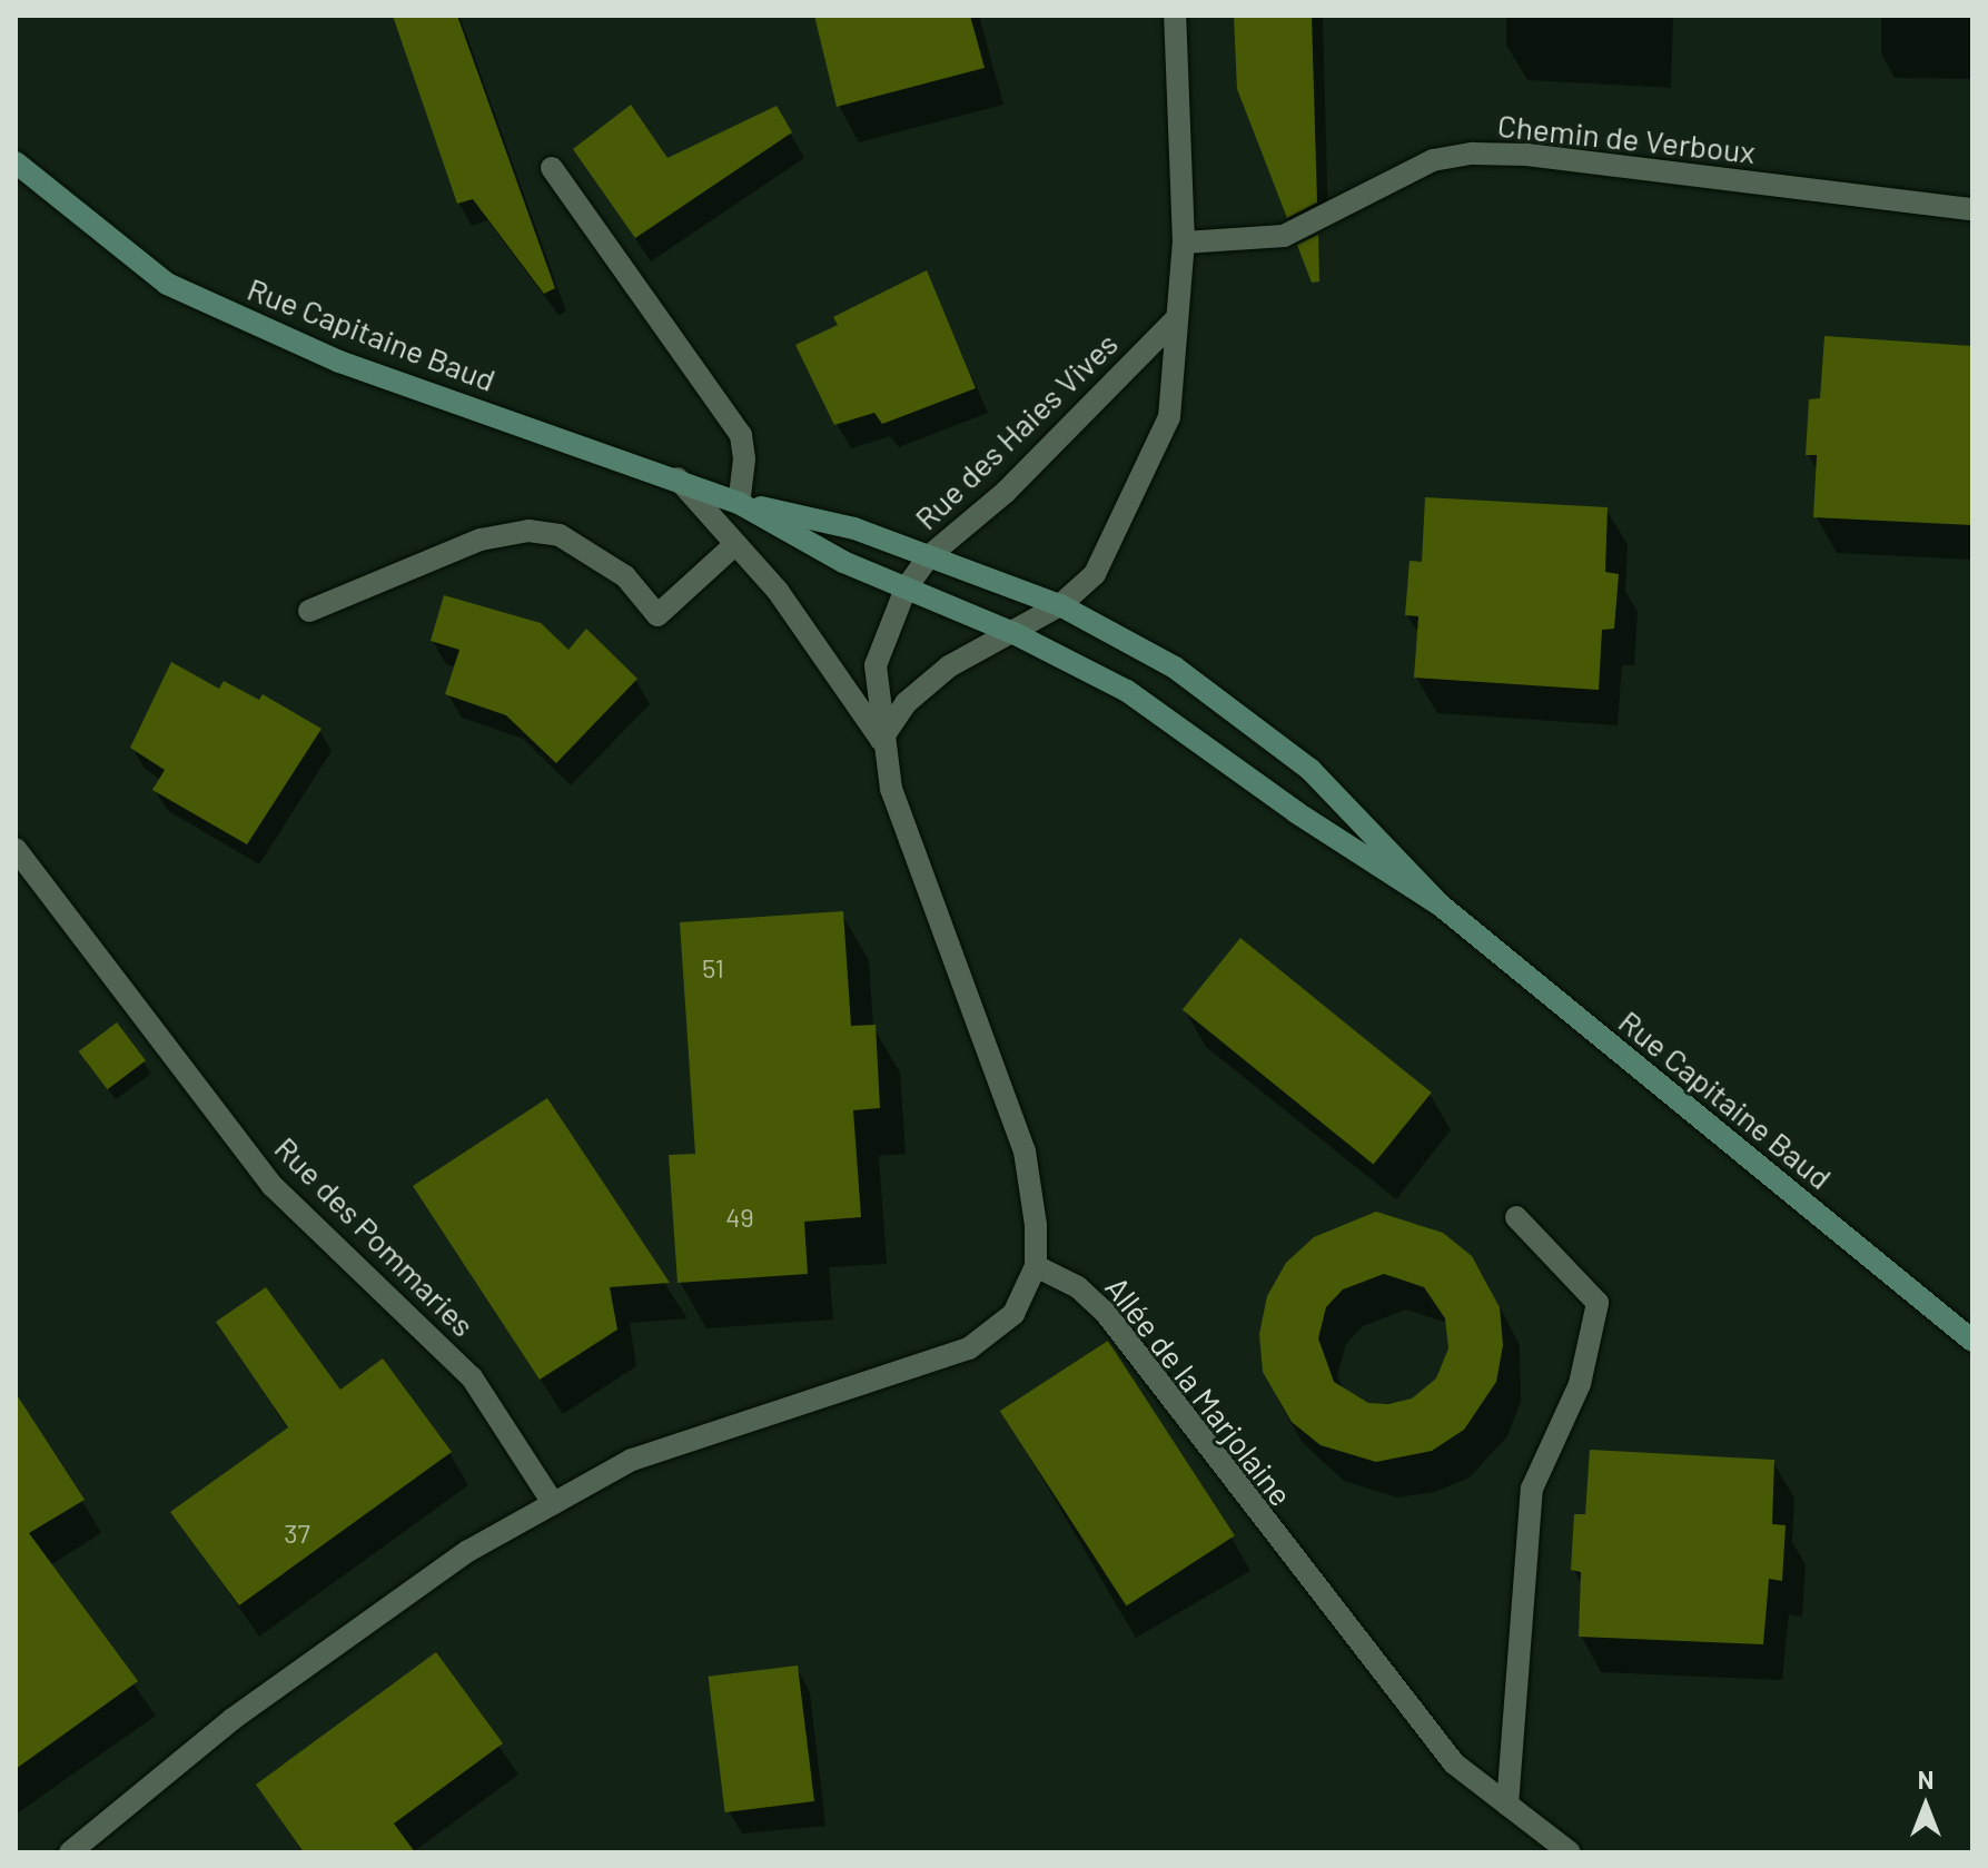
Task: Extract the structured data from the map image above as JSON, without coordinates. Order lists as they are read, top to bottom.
{
  "streets": {
    "main road": ["Rue Capitaine Baud"],
    "street": [
      "Chemin de Verboux",
      "Rue des Haies Vives",
      "Rue des Pommaries",
      "Allée de la Marjolaine"
    ]
  },
  "crossings": [
    ["Rue Capitaine Baud", "Rue des Haies Vives"]
  ],
  "house_numbers": ["51", "49", "37"],
  "north": "top"
}
